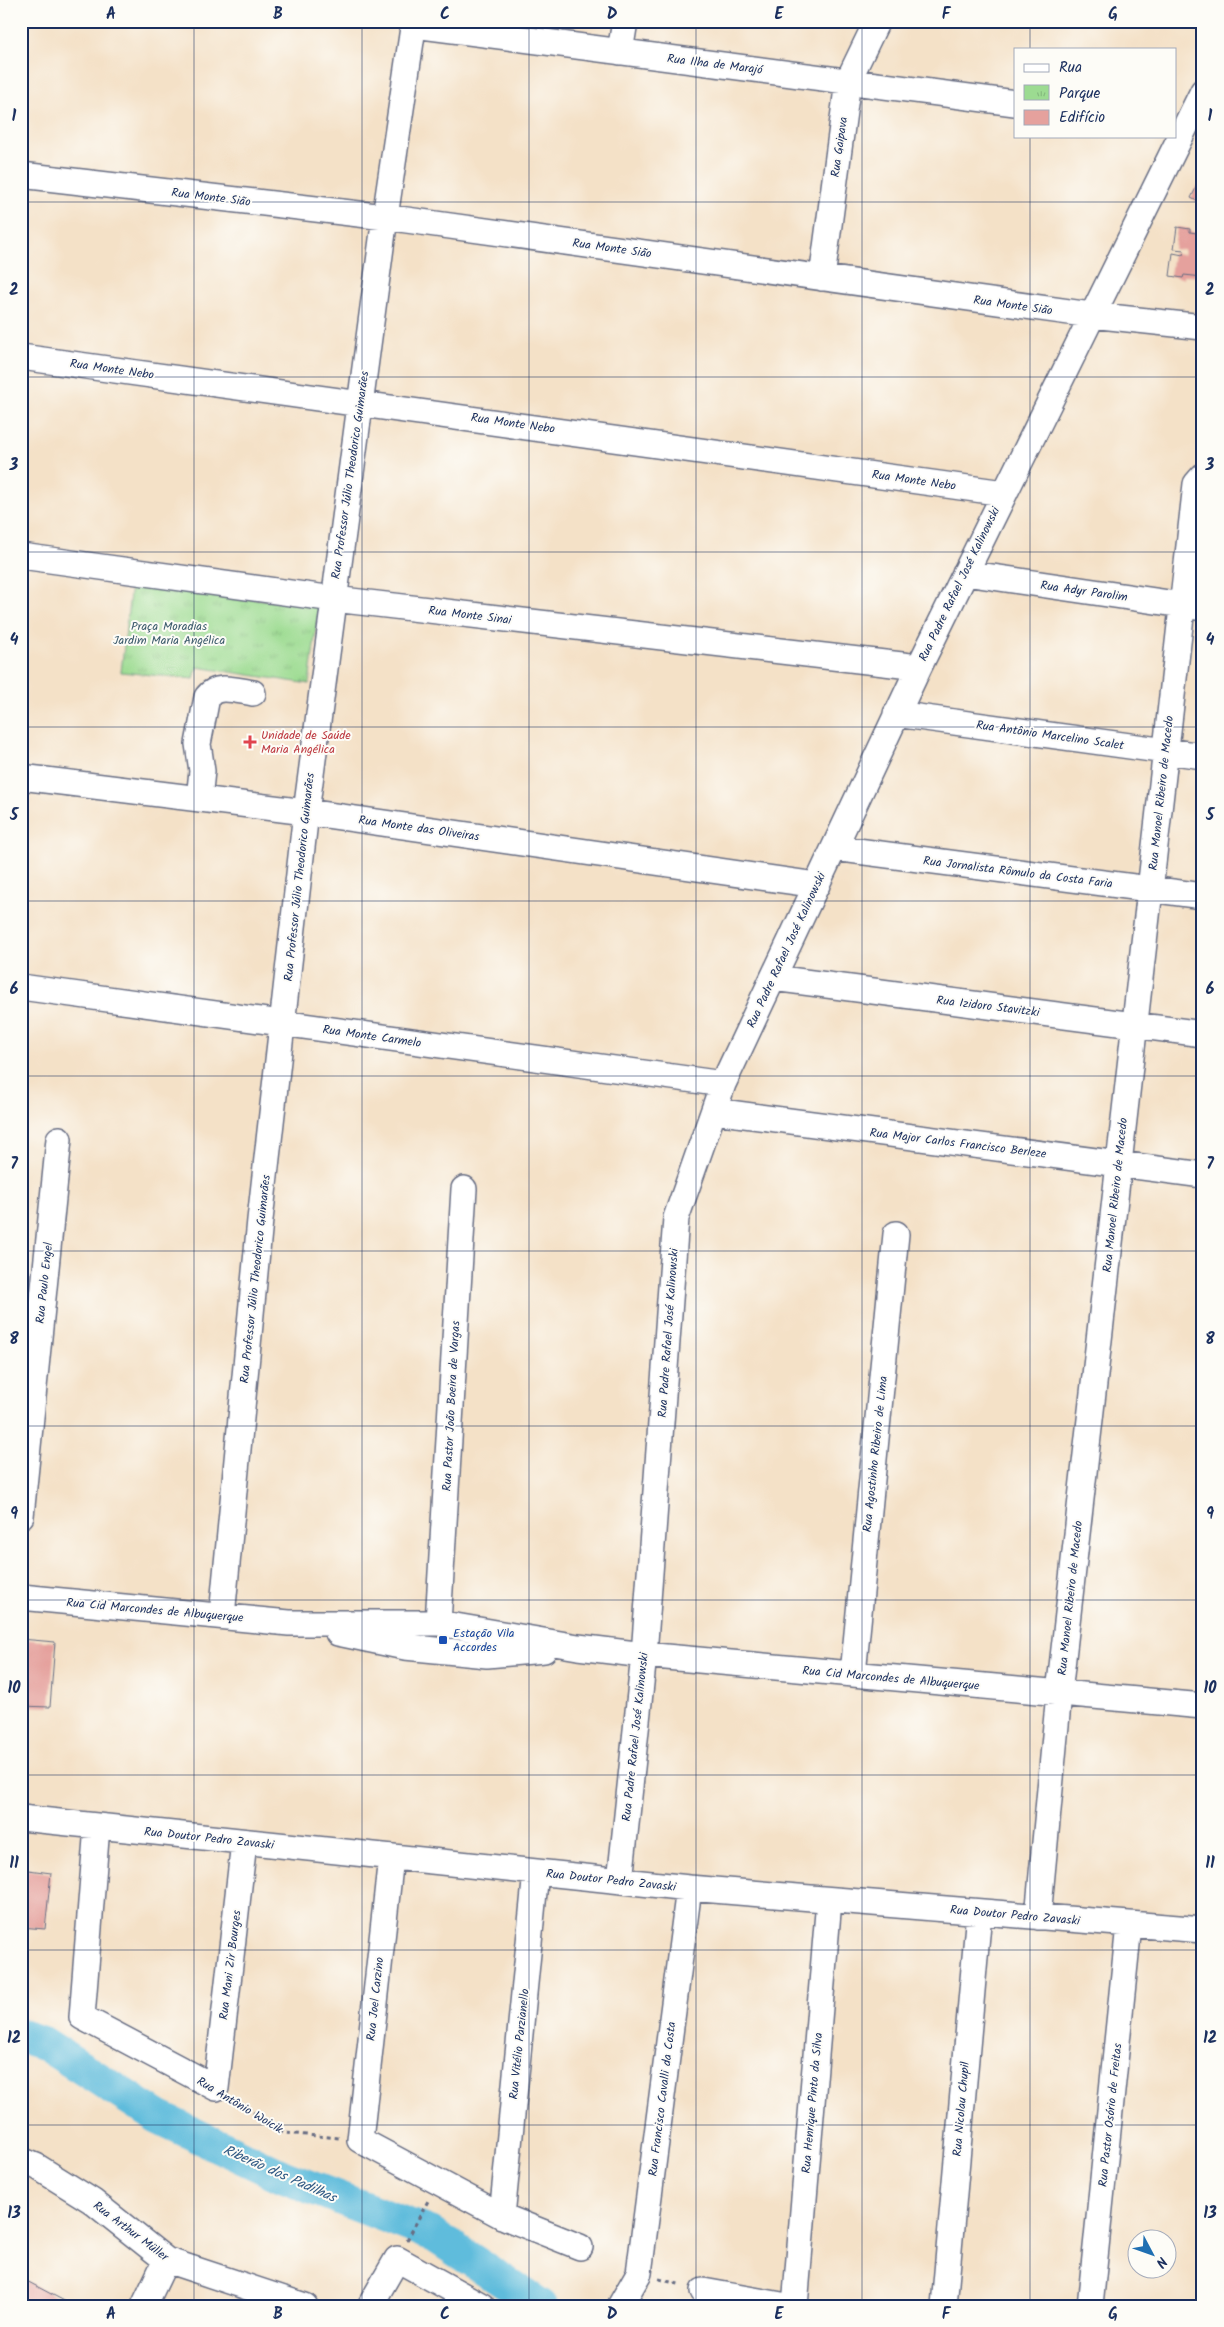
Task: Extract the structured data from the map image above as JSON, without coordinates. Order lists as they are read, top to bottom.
{
  "streets": {
    "street": [
      "Rua Ilha de Marajó",
      "Rua Gaipava",
      "Rua Monte Sião",
      "Rua Monte Nebo",
      "Rua Professor Júlio Theodorico Guimarães",
      "Rua Padre Rafael José Kalinowski",
      "Rua Adyr Parolim",
      "Rua Monte Sinai",
      "Rua Antônio Marcelino Scalet",
      "Rua Manoel Ribeiro de Macedo",
      "Rua Monte das Oliveiras",
      "Rua Jornalista Rômulo da Costa Faria",
      "Rua Izidoro Stavitzki",
      "Rua Monte Carmelo",
      "Rua Major Carlos Francisco Berleze",
      "Rua Paulo Engel",
      "Rua Pastor João Boeira de Vargas",
      "Rua Agostinho Ribeiro de Lima",
      "Rua Cid Marcondes de Albuquerque",
      "Rua Doutor Pedro Zavaski",
      "Rua Mani Zir Bourges",
      "Rua Joel Carzino",
      "Rua Vitélio Parzianello",
      "Rua Francisco Cavalli da Costa",
      "Rua Henrique Pinto da Silva",
      "Rua Antônio Woicik",
      "Rua Nicolau Chupil",
      "Rua Pastor Osório de Freitas",
      "Rua Arthur Müller"
    ]
  },
  "crossings": [
    ["Rua Ilha de Marajó", "Rua Gaipava"],
    ["Rua Ilha de Marajó", "Rua Professor Júlio Theodorico Guimarães"],
    ["Rua Gaipava", "Rua Monte Sião"],
    ["Rua Monte Sião", "Rua Professor Júlio Theodorico Guimarães"],
    ["Rua Monte Sião", "Rua Padre Rafael José Kalinowski"],
    ["Rua Monte Nebo", "Rua Professor Júlio Theodorico Guimarães"],
    ["Rua Monte Nebo", "Rua Padre Rafael José Kalinowski"],
    ["Rua Professor Júlio Theodorico Guimarães", "Rua Monte Sinai"],
    ["Rua Professor Júlio Theodorico Guimarães", "Rua Monte das Oliveiras"],
    ["Rua Professor Júlio Theodorico Guimarães", "Rua Monte Carmelo"],
    ["Rua Professor Júlio Theodorico Guimarães", "Rua Cid Marcondes de Albuquerque"],
    ["Rua Padre Rafael José Kalinowski", "Rua Adyr Parolim"],
    ["Rua Padre Rafael José Kalinowski", "Rua Monte Sinai"],
    ["Rua Padre Rafael José Kalinowski", "Rua Antônio Marcelino Scalet"],
    ["Rua Padre Rafael José Kalinowski", "Rua Monte das Oliveiras"],
    ["Rua Padre Rafael José Kalinowski", "Rua Jornalista Rômulo da Costa Faria"],
    ["Rua Padre Rafael José Kalinowski", "Rua Izidoro Stavitzki"],
    ["Rua Padre Rafael José Kalinowski", "Rua Monte Carmelo"],
    ["Rua Padre Rafael José Kalinowski", "Rua Major Carlos Francisco Berleze"],
    ["Rua Padre Rafael José Kalinowski", "Rua Cid Marcondes de Albuquerque"],
    ["Rua Padre Rafael José Kalinowski", "Rua Doutor Pedro Zavaski"],
    ["Rua Adyr Parolim", "Rua Manoel Ribeiro de Macedo"],
    ["Rua Antônio Marcelino Scalet", "Rua Manoel Ribeiro de Macedo"],
    ["Rua Manoel Ribeiro de Macedo", "Rua Jornalista Rômulo da Costa Faria"],
    ["Rua Manoel Ribeiro de Macedo", "Rua Izidoro Stavitzki"],
    ["Rua Manoel Ribeiro de Macedo", "Rua Major Carlos Francisco Berleze"],
    ["Rua Manoel Ribeiro de Macedo", "Rua Cid Marcondes de Albuquerque"],
    ["Rua Manoel Ribeiro de Macedo", "Rua Doutor Pedro Zavaski"],
    ["Rua Pastor João Boeira de Vargas", "Rua Cid Marcondes de Albuquerque"],
    ["Rua Agostinho Ribeiro de Lima", "Rua Cid Marcondes de Albuquerque"],
    ["Rua Doutor Pedro Zavaski", "Rua Mani Zir Bourges"],
    ["Rua Doutor Pedro Zavaski", "Rua Joel Carzino"],
    ["Rua Doutor Pedro Zavaski", "Rua Vitélio Parzianello"],
    ["Rua Doutor Pedro Zavaski", "Rua Francisco Cavalli da Costa"],
    ["Rua Doutor Pedro Zavaski", "Rua Henrique Pinto da Silva"],
    ["Rua Doutor Pedro Zavaski", "Rua Antônio Woicik"],
    ["Rua Doutor Pedro Zavaski", "Rua Nicolau Chupil"],
    ["Rua Doutor Pedro Zavaski", "Rua Pastor Osório de Freitas"],
    ["Rua Mani Zir Bourges", "Rua Antônio Woicik"],
    ["Rua Joel Carzino", "Rua Antônio Woicik"]
  ],
  "water": ["Riberão dos Padilhas"],
  "parks": ["Praça Moradias Jardim Maria Angélica"],
  "places": {
    "health": ["Unidade de Saúde Maria Angélica"],
    "transit": ["Estação Vila Accordes"]
  },
  "legend": ["Rua", "Parque", "Edifício"],
  "north": "bottom right",
  "grid": {
    "columns": [
      "A",
      "B",
      "C",
      "D",
      "E",
      "F",
      "G"
    ],
    "rows": [
      "1",
      "2",
      "3",
      "4",
      "5",
      "6",
      "7",
      "8",
      "9",
      "10",
      "11",
      "12",
      "13"
    ]
  }
}
